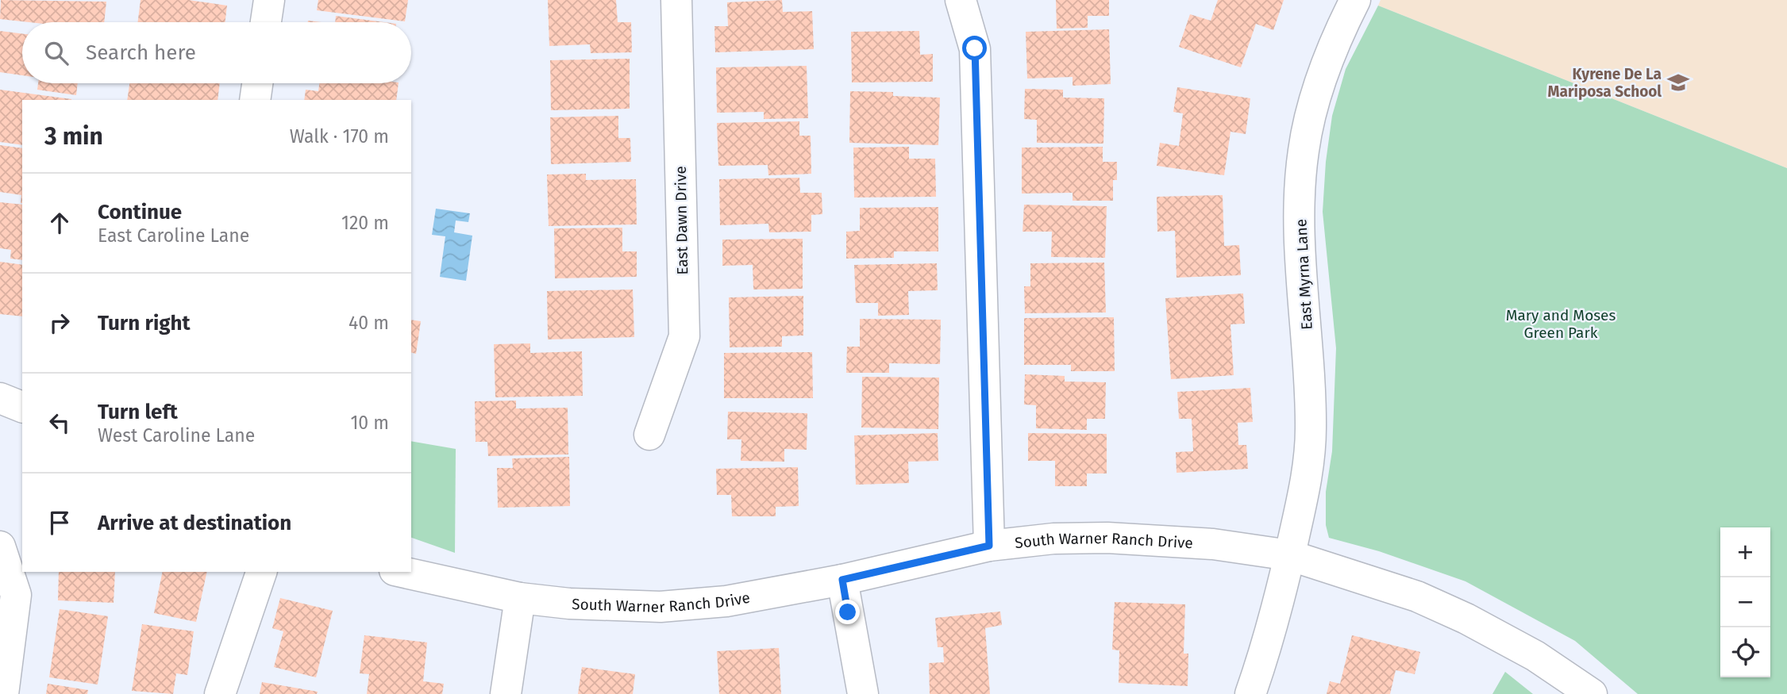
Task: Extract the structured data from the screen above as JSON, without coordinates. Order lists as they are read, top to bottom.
{
  "streets": {
    "street": ["East Dawn Drive", "East Myrna Lane", "South Warner Ranch Drive"]
  },
  "crossings": [
    ["East Myrna Lane", "South Warner Ranch Drive"]
  ],
  "parks": ["Mary and Moses Green Park"],
  "places": {
    "school or university": ["Kyrene De La Mariposa School"]
  },
  "page": {
    "search": "Search here",
    "heading": ["3 min", "Walk · 170 m"],
    "list": [
      ["Continue", "East Caroline Lane", "120 m"],
      ["Turn right", "40 m"],
      ["Turn left", "West Caroline Lane", "10 m"],
      "Arrive at destination"
    ],
    "map_buttons": ["+", "−"]
  }
}
